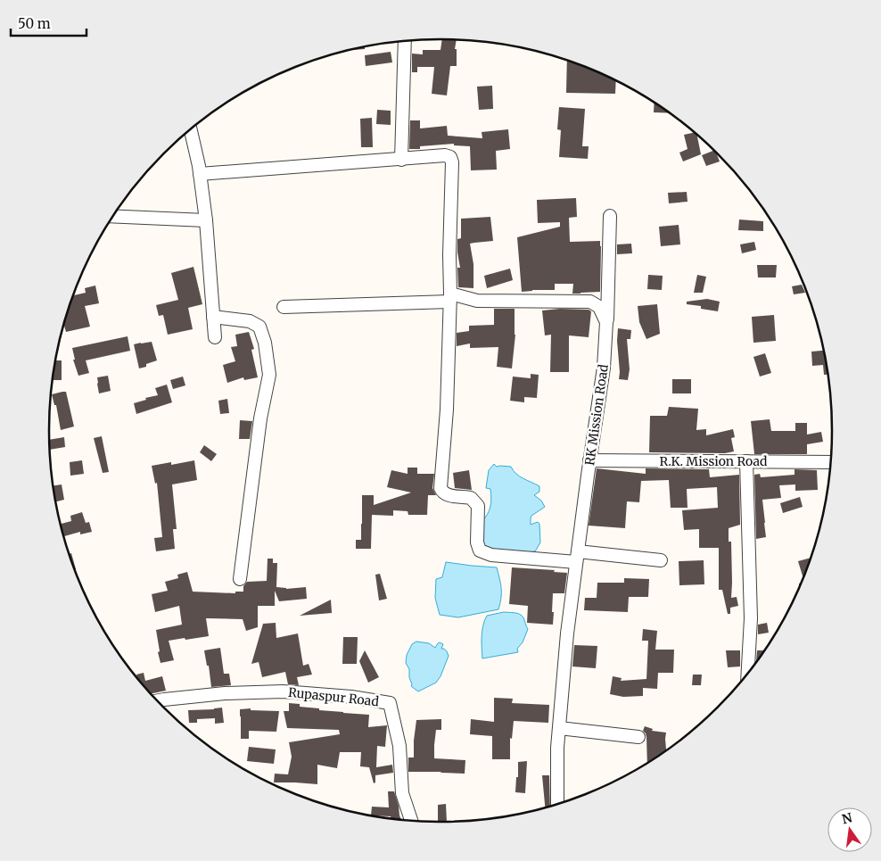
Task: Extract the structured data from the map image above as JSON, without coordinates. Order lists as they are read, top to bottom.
{
  "streets": {
    "street": ["RK Mission Road", "R.K. Mission Road", "Rupaspur Road"]
  },
  "crossings": [
    ["RK Mission Road", "R.K. Mission Road"]
  ],
  "scale_bar": "50 m",
  "north": "top"
}
